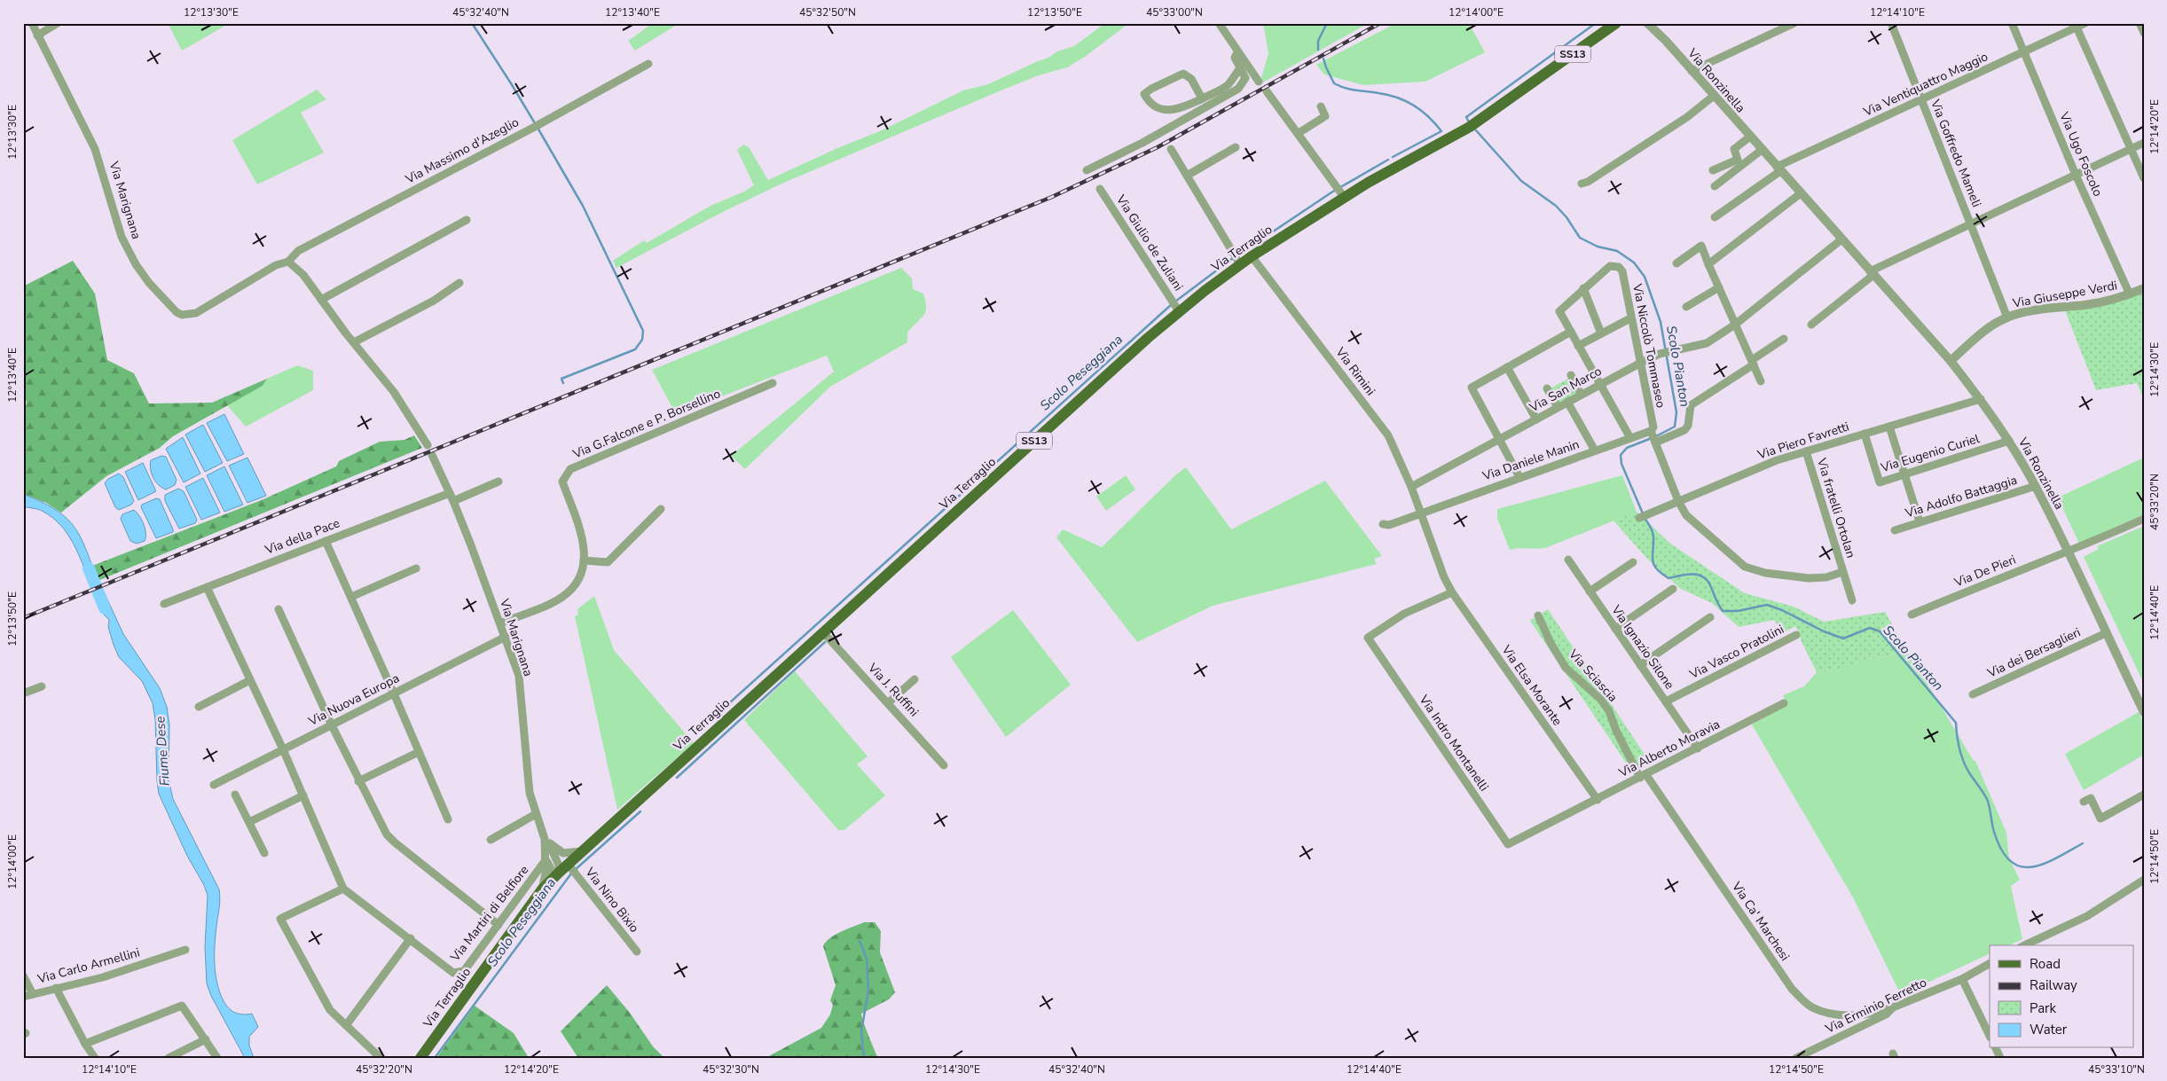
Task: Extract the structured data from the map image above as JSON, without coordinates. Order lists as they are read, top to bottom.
{
  "streets": {
    "main road": ["SS13", "Via Terraglio"],
    "street": [
      "Via Ronzinella",
      "Via Ventiquattro Maggio",
      "Via Massimo d'Azeglio",
      "Via Goffredo Mameli",
      "Via Ugo Foscolo",
      "Via Marignana",
      "Via Giulio de Zuliani",
      "Via Giuseppe Verdi",
      "Via Niccolò Tommaseo",
      "Via Rimini",
      "Via San Marco",
      "Via G.Falcone e P. Borsellino",
      "Via Piero Favretti",
      "Via Eugenio Curiel",
      "Via Daniele Manin",
      "Via Adolfo Battaggia",
      "Via fratelli Ortolan",
      "Via della Pace",
      "Via De Pieri",
      "Via Ignazio Silone",
      "Via Vasco Pratolini",
      "Via dei Bersaglieri",
      "Via Sciascia",
      "Via Elsa Morante",
      "Via J. Ruffini",
      "Via Nuova Europa",
      "Via Indro Montanelli",
      "Via Alberto Moravia",
      "Via Nino Bixio",
      "Via Martiri di Belfiore",
      "Via Ca' Marchesi",
      "Via Carlo Armellini",
      "Via Erminio Ferretto"
    ]
  },
  "crossings": [
    ["Via Ronzinella", "Via Ventiquattro Maggio"],
    ["Via Ronzinella", "Via Giuseppe Verdi"],
    ["Via Ronzinella", "Via San Marco"],
    ["Via Ronzinella", "Via Piero Favretti"],
    ["Via Ronzinella", "Via Eugenio Curiel"],
    ["Via Ronzinella", "Via Adolfo Battaggia"],
    ["Via Ronzinella", "Via De Pieri"],
    ["Via Ronzinella", "Via dei Bersaglieri"],
    ["Via Ventiquattro Maggio", "Via Goffredo Mameli"],
    ["Via Ventiquattro Maggio", "Via Ugo Foscolo"],
    ["Via Massimo d'Azeglio", "Via Marignana"],
    ["Via Goffredo Mameli", "Via Giuseppe Verdi"],
    ["Via Ugo Foscolo", "Via Giuseppe Verdi"],
    ["Via Marignana", "Via Terraglio"],
    ["Via Marignana", "Via G.Falcone e P. Borsellino"],
    ["Via Marignana", "Via della Pace"],
    ["Via Marignana", "Via Nuova Europa"],
    ["Via Marignana", "Via Martiri di Belfiore"],
    ["Via Giulio de Zuliani", "Via Terraglio"],
    ["Via Terraglio", "Via Rimini"],
    ["Via Terraglio", "Via J. Ruffini"],
    ["Via Terraglio", "Via Nino Bixio"],
    ["Via Niccolò Tommaseo", "Via San Marco"],
    ["Via Niccolò Tommaseo", "Via Piero Favretti"],
    ["Via Niccolò Tommaseo", "Via Daniele Manin"],
    ["Via Niccolò Tommaseo", "Via fratelli Ortolan"],
    ["Via Rimini", "Via San Marco"],
    ["Via Rimini", "Via Daniele Manin"],
    ["Via Rimini", "Via Elsa Morante"],
    ["Via Piero Favretti", "Via Eugenio Curiel"],
    ["Via Piero Favretti", "Via fratelli Ortolan"],
    ["Via Ignazio Silone", "Via Vasco Pratolini"],
    ["Via Ignazio Silone", "Via Alberto Moravia"],
    ["Via Sciascia", "Via Alberto Moravia"],
    ["Via Sciascia", "Via Ca' Marchesi"],
    ["Via Elsa Morante", "Via Indro Montanelli"],
    ["Via Elsa Morante", "Via Alberto Moravia"],
    ["Via Indro Montanelli", "Via Alberto Moravia"],
    ["Via Alberto Moravia", "Via Ca' Marchesi"],
    ["Via Ca' Marchesi", "Via Erminio Ferretto"]
  ],
  "water": ["Scolo Pianton", "Scolo Peseggiana", "Fiume Dese"],
  "legend": [
    "Road",
    "Railway",
    "Park",
    "Water"
  ],
  "coordinates": [
    "12°13'30\"E",
    "45°32'40\"N",
    "12°13'40\"E",
    "45°32'50\"N",
    "12°13'50\"E",
    "45°33'00\"N",
    "12°14'00\"E",
    "12°14'10\"E",
    "12°14'20\"E",
    "12°14'30\"E",
    "45°33'20\"N",
    "12°14'40\"E",
    "12°14'50\"E",
    "45°32'20\"N",
    "45°32'30\"N",
    "45°33'10\"N"
  ]
}
